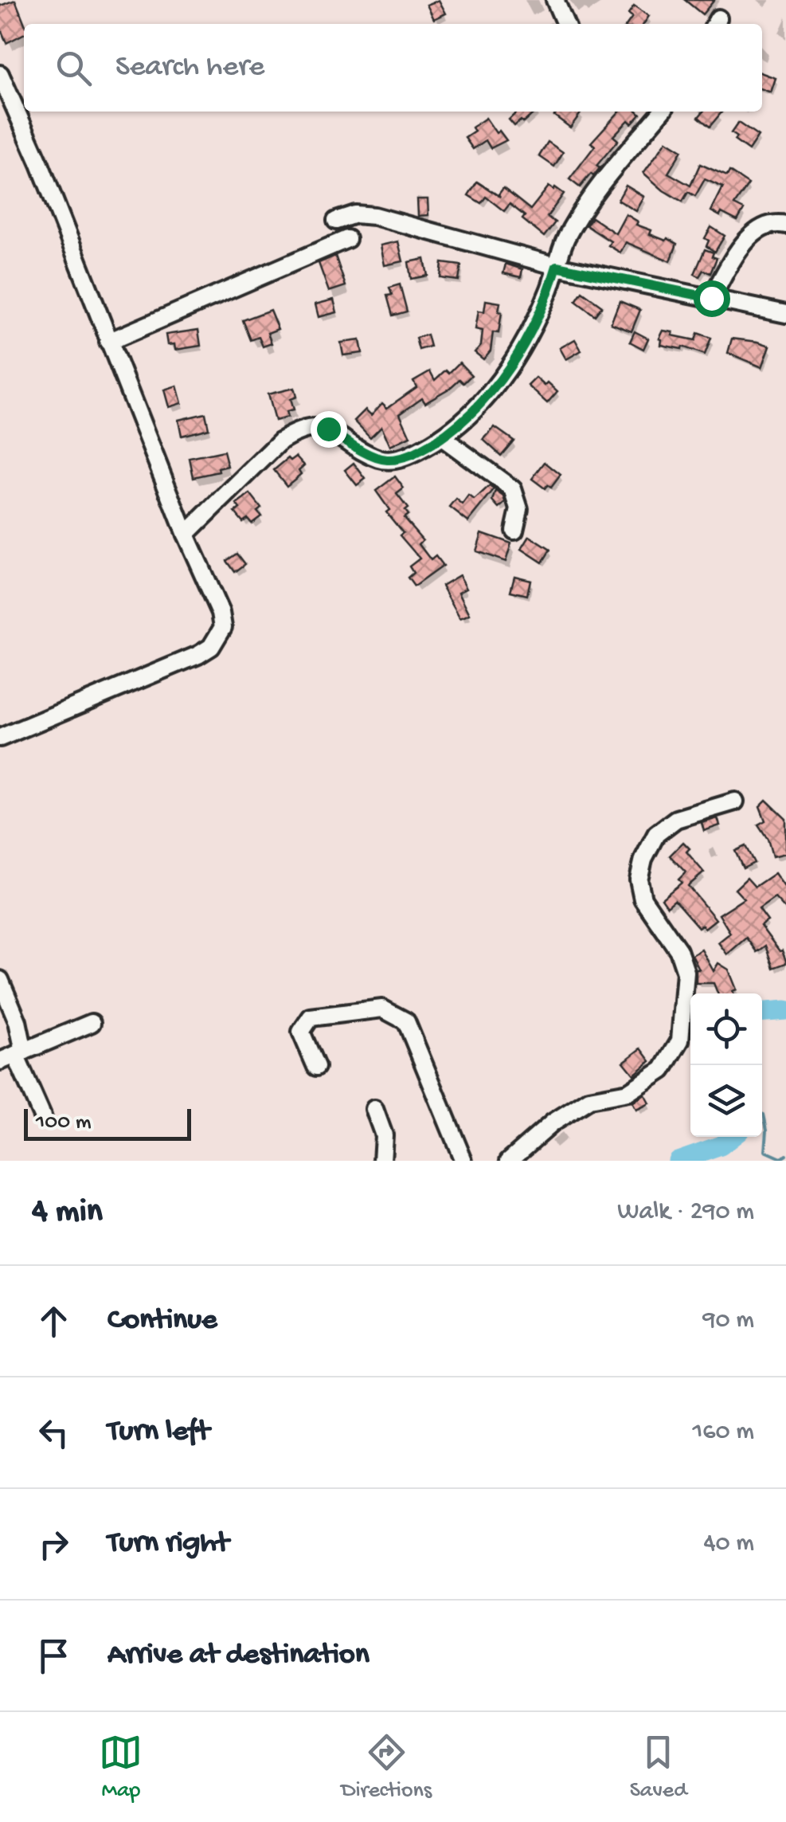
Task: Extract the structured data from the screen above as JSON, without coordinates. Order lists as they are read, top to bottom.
{
  "scale_bar": "100 m",
  "page": {
    "search": "Search here",
    "scale": "100 m",
    "heading": ["4 min", "Walk · 290 m"],
    "list": [
      ["Continue", "90 m"],
      ["Turn left", "160 m"],
      ["Turn right", "40 m"],
      "Arrive at destination"
    ],
    "nav": ["Map", "Directions", "Saved"]
  }
}
